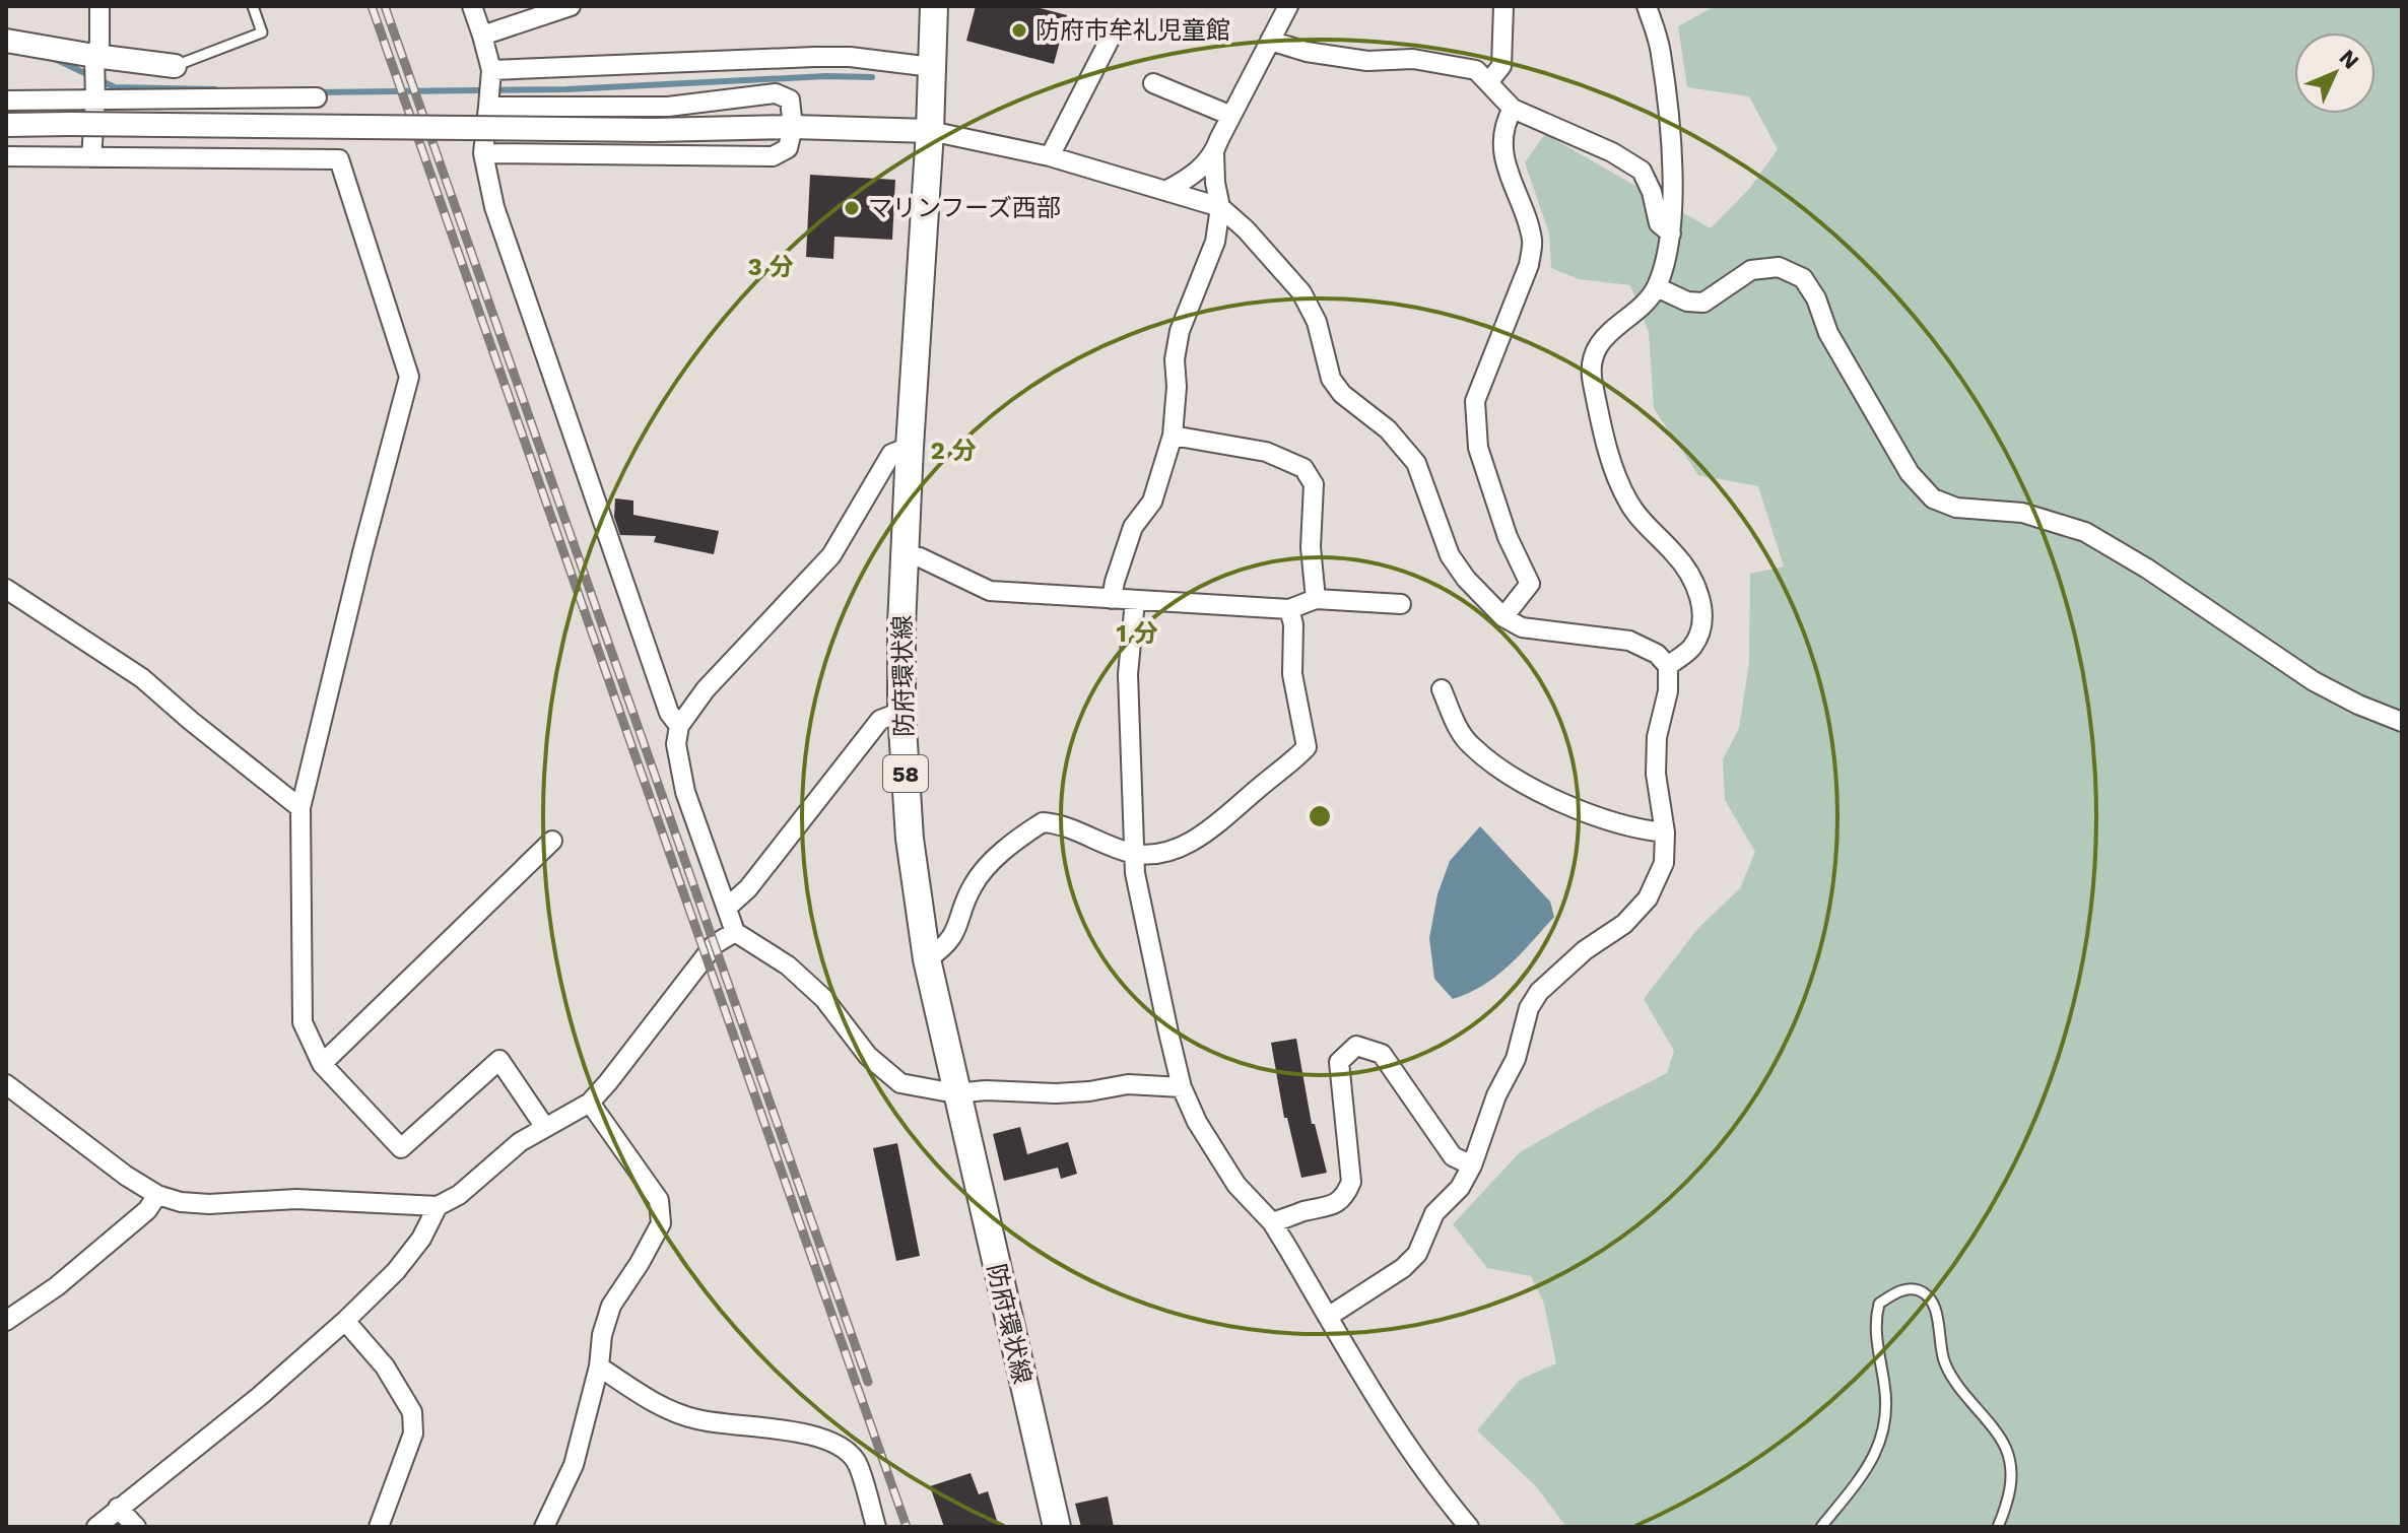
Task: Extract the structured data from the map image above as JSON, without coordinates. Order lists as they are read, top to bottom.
{
  "streets": {
    "main road": ["防府環状線", "58"]
  },
  "places": ["防府市牟礼児童館", "マリンフーズ西部"],
  "north": "top right",
  "rings": ["3 分", "2 分", "1 分"]
}
